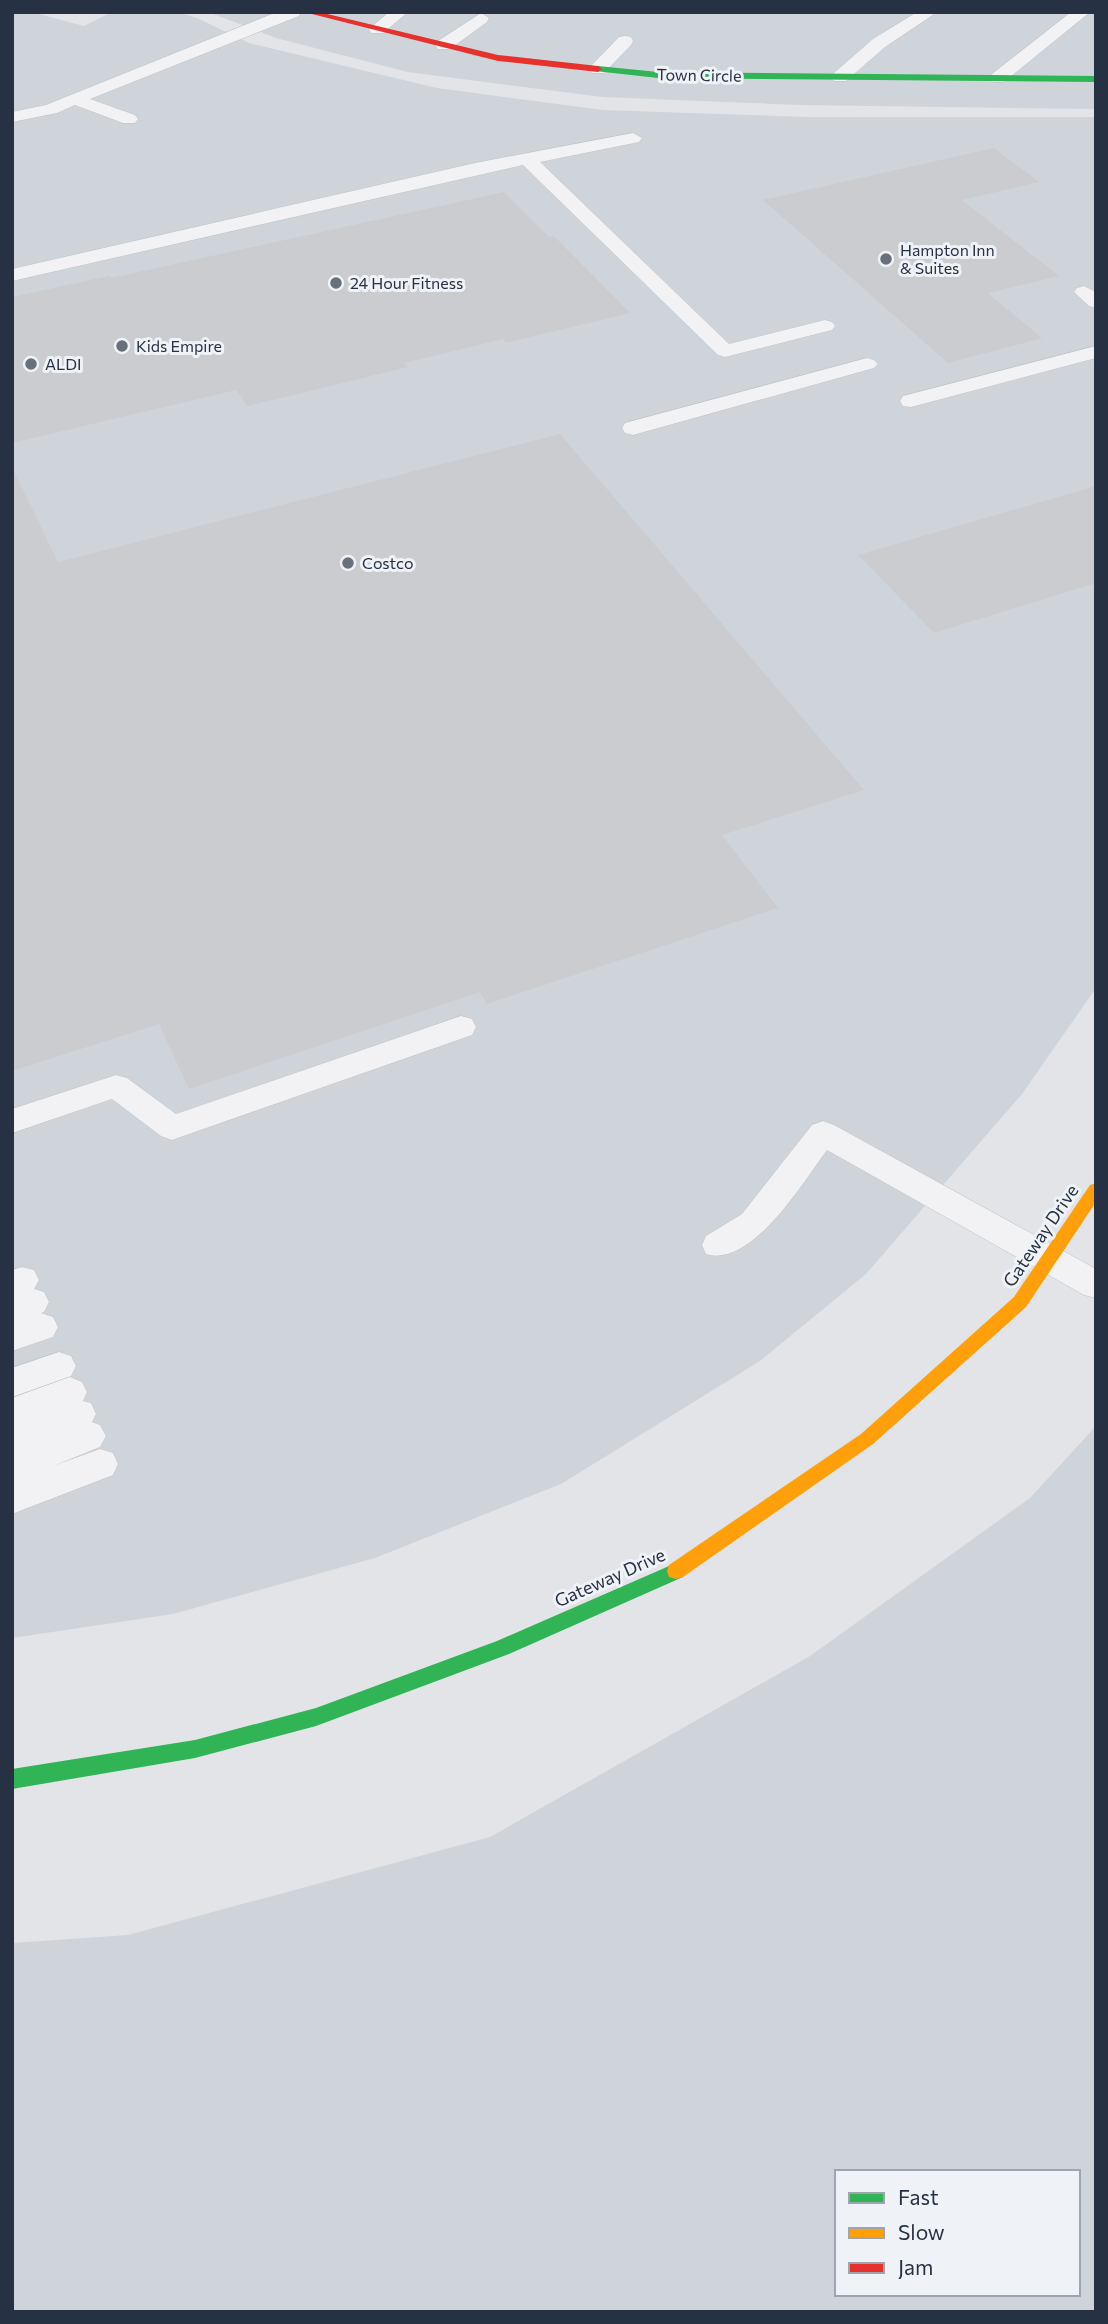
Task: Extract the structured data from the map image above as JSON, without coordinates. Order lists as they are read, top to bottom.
{
  "streets": {
    "street": ["Town Circle", "Gateway Drive"]
  },
  "places": [
    "Hampton Inn & Suites",
    "24 Hour Fitness",
    "Kids Empire",
    "ALDI",
    "Costco"
  ],
  "legend": ["Fast", "Slow", "Jam"]
}
